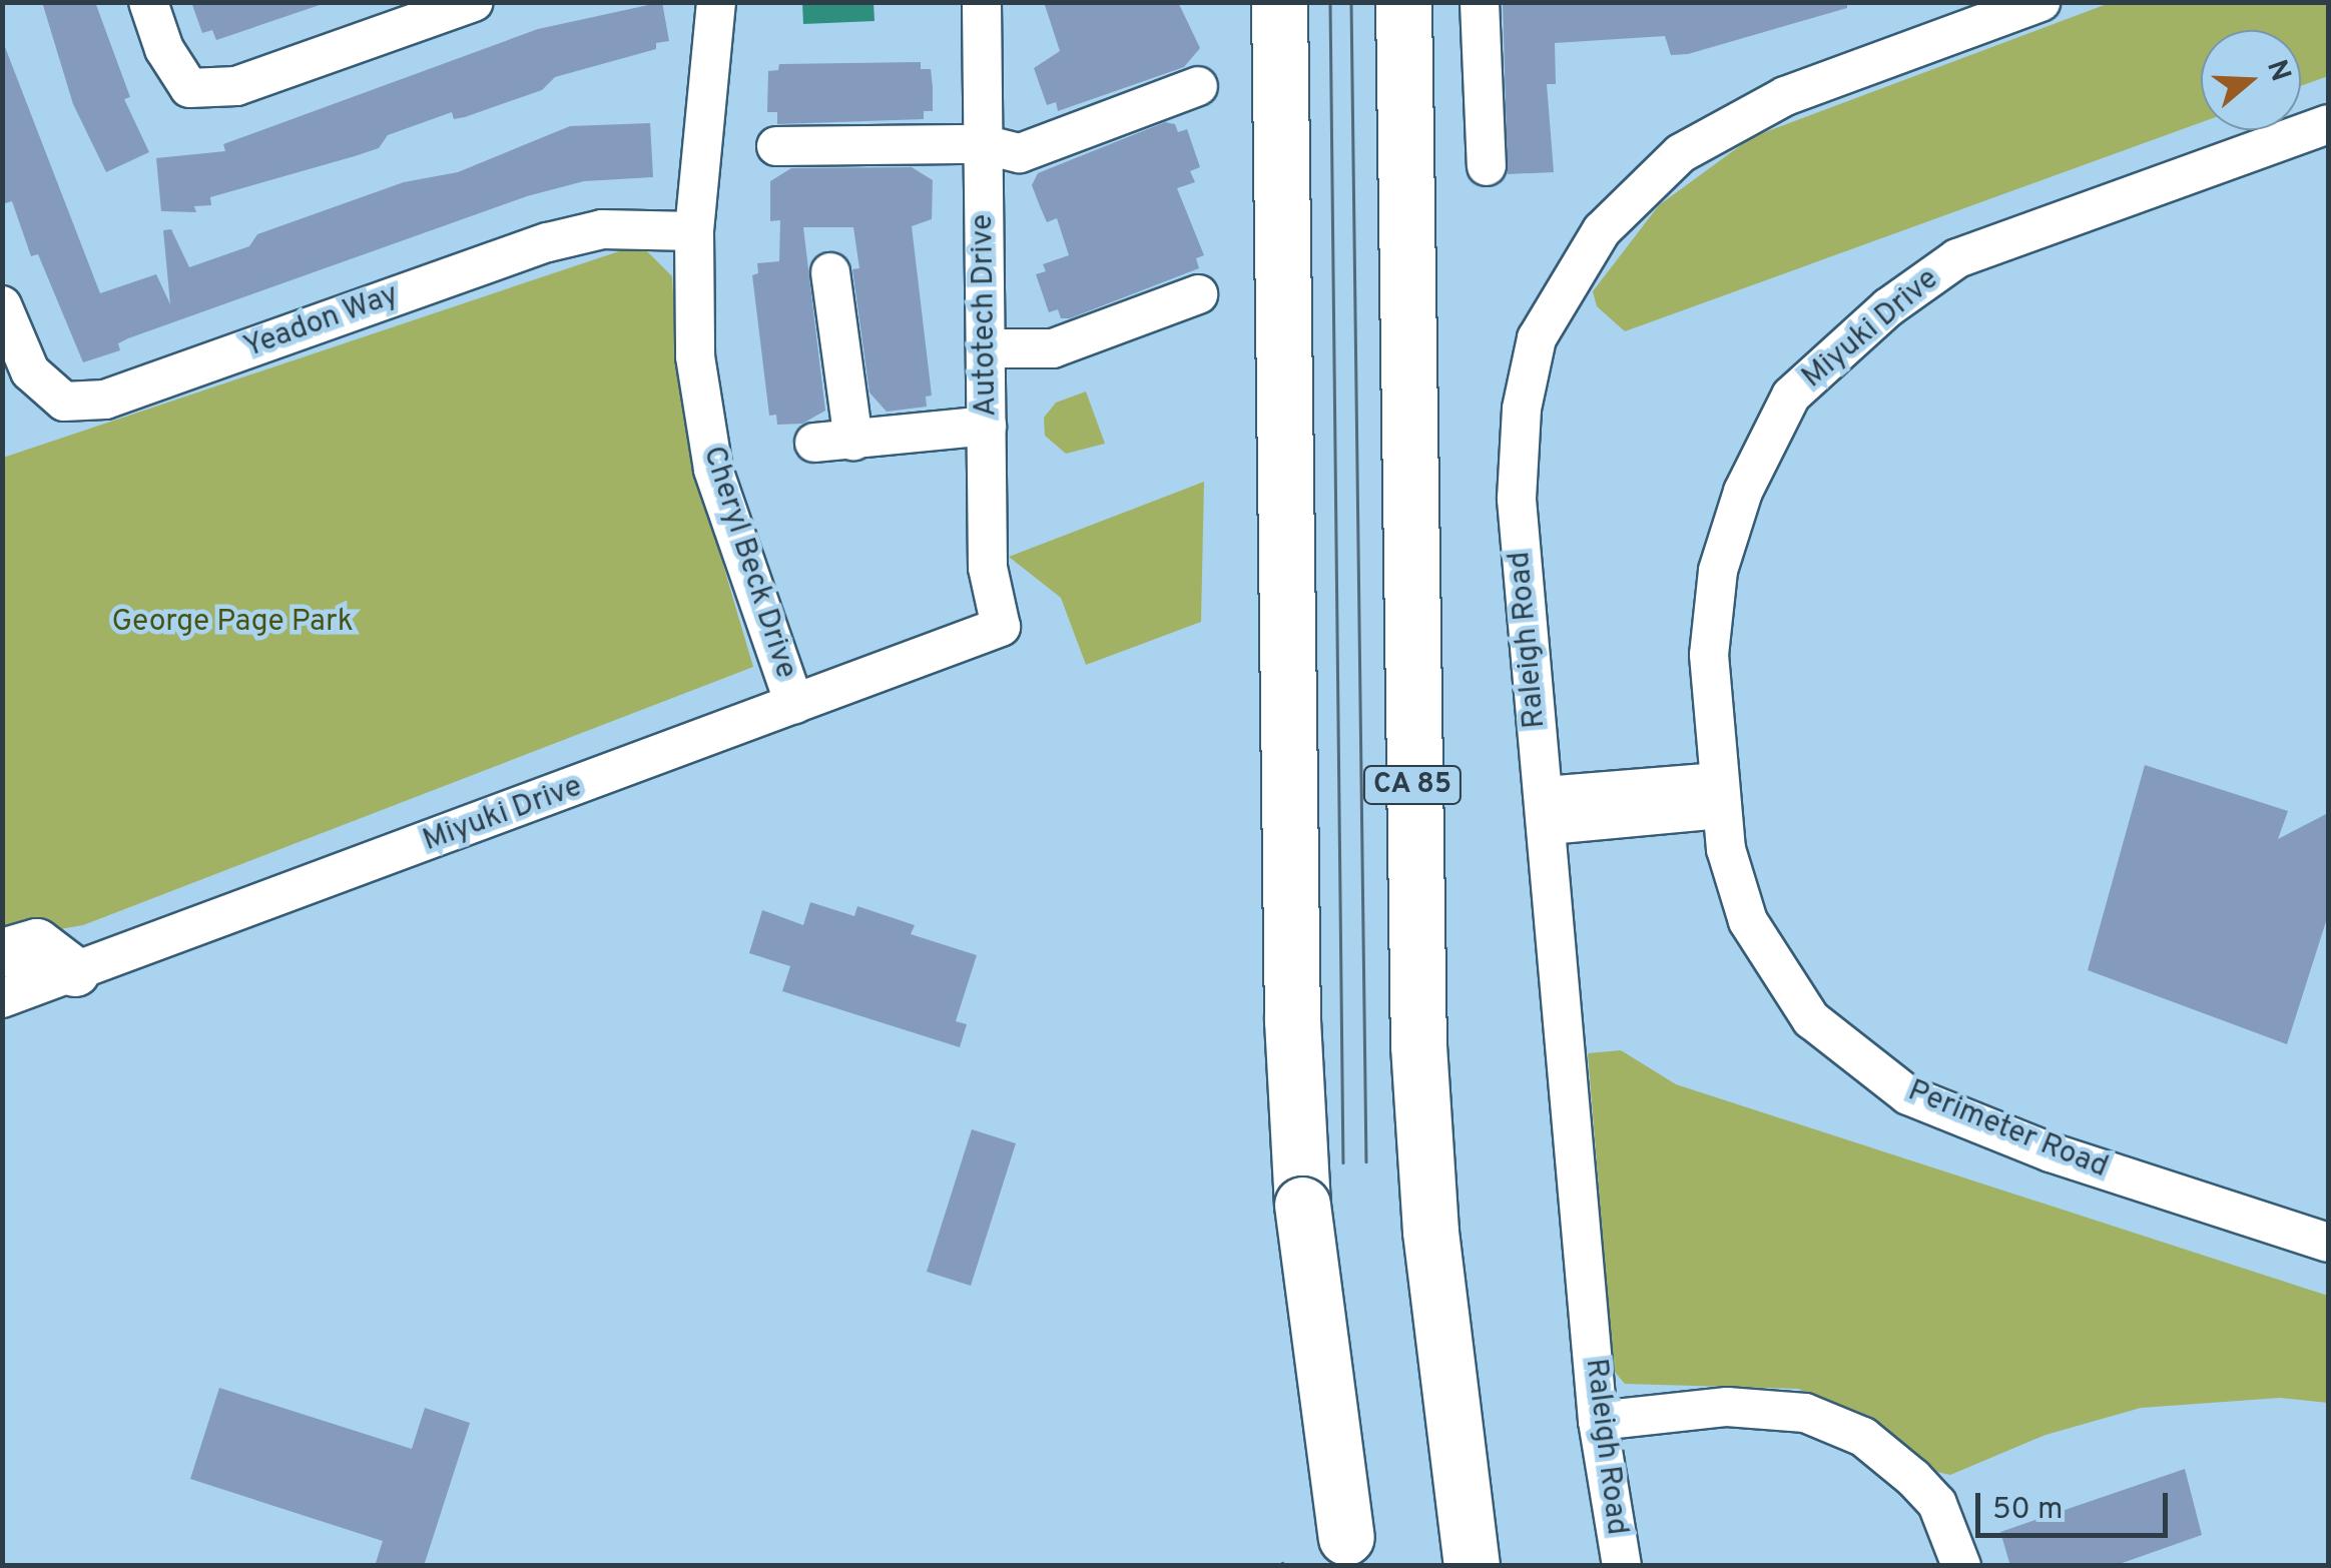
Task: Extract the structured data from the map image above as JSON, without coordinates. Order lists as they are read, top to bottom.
{
  "streets": {
    "highway": ["CA 85"],
    "street": [
      "Autotech Drive",
      "Yeadon Way",
      "Miyuki Drive",
      "Cheryl Beck Drive",
      "Raleigh Road",
      "Perimeter Road"
    ]
  },
  "crossings": [
    ["Autotech Drive", "Miyuki Drive"],
    ["Yeadon Way", "Cheryl Beck Drive"],
    ["Miyuki Drive", "Cheryl Beck Drive"],
    ["Miyuki Drive", "Perimeter Road"]
  ],
  "parks": ["George Page Park"],
  "scale_bar": "50 m",
  "north": "right"
}
